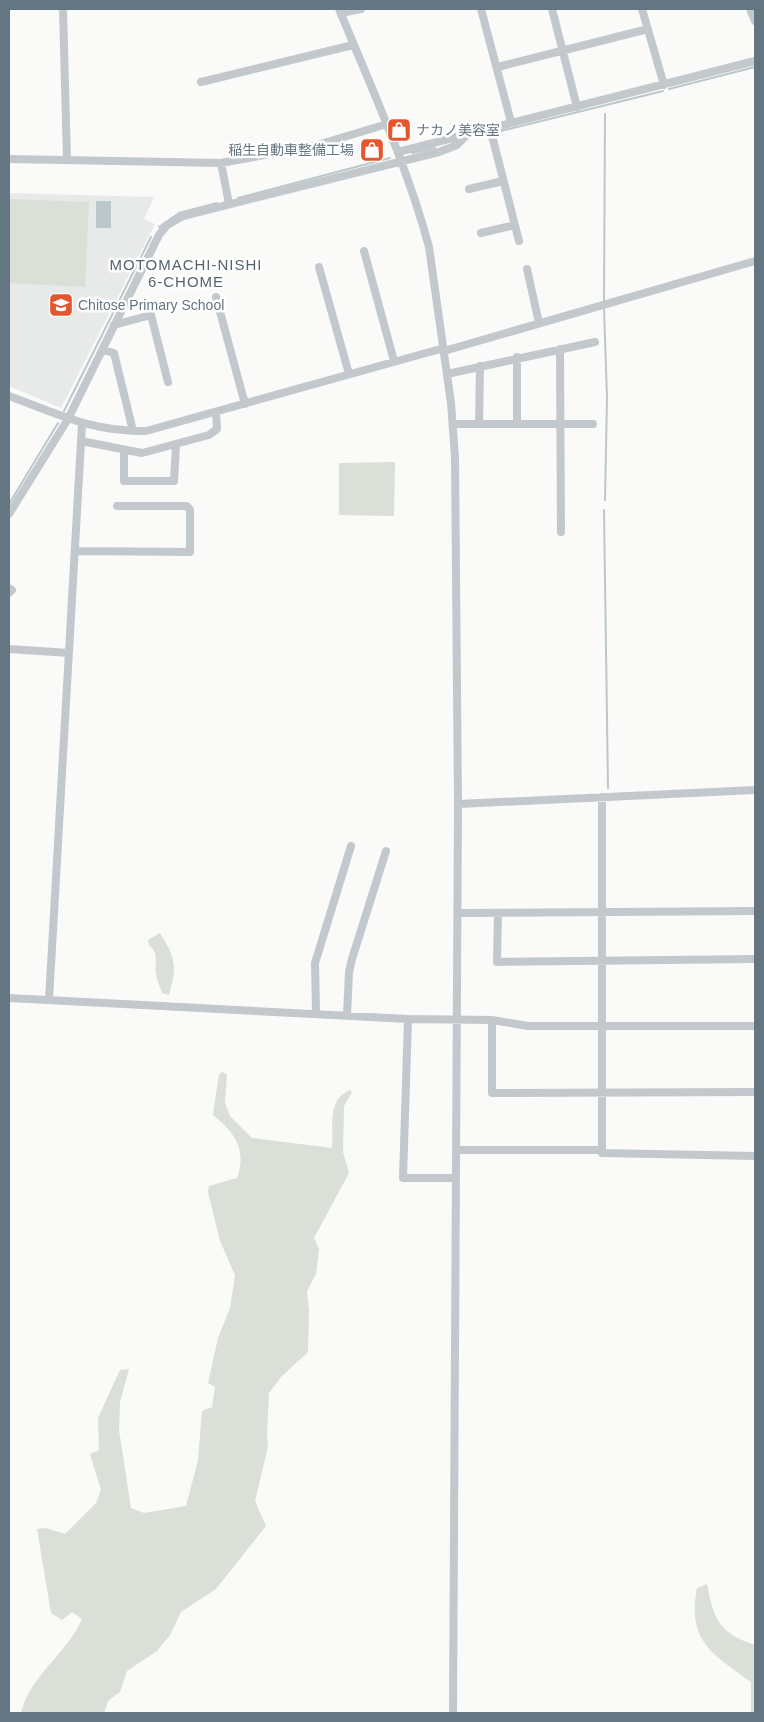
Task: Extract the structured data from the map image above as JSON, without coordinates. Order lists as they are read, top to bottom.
{
  "districts": ["MOTOMACHI-NISHI 6-CHOME"],
  "places": {
    "shop": ["ナカノ美容室", "稲生自動車整備工場"],
    "school or university": ["Chitose Primary School"]
  }
}
